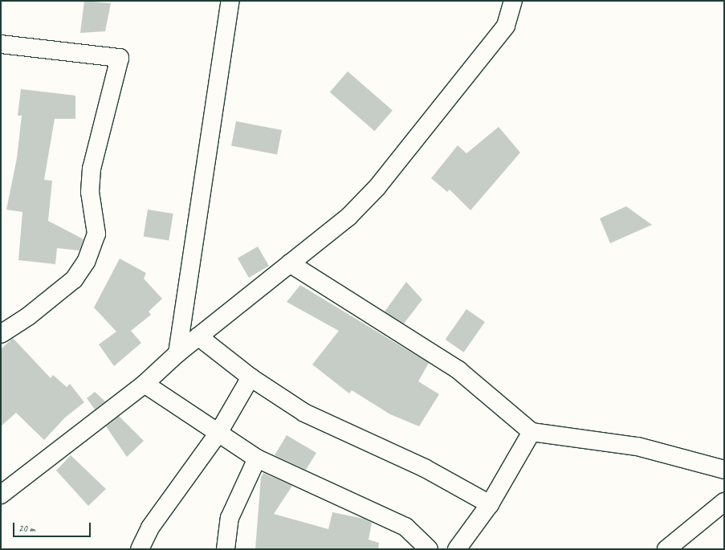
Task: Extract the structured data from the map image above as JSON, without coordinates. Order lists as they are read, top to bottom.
{
  "scale_bar": "20 m"
}
